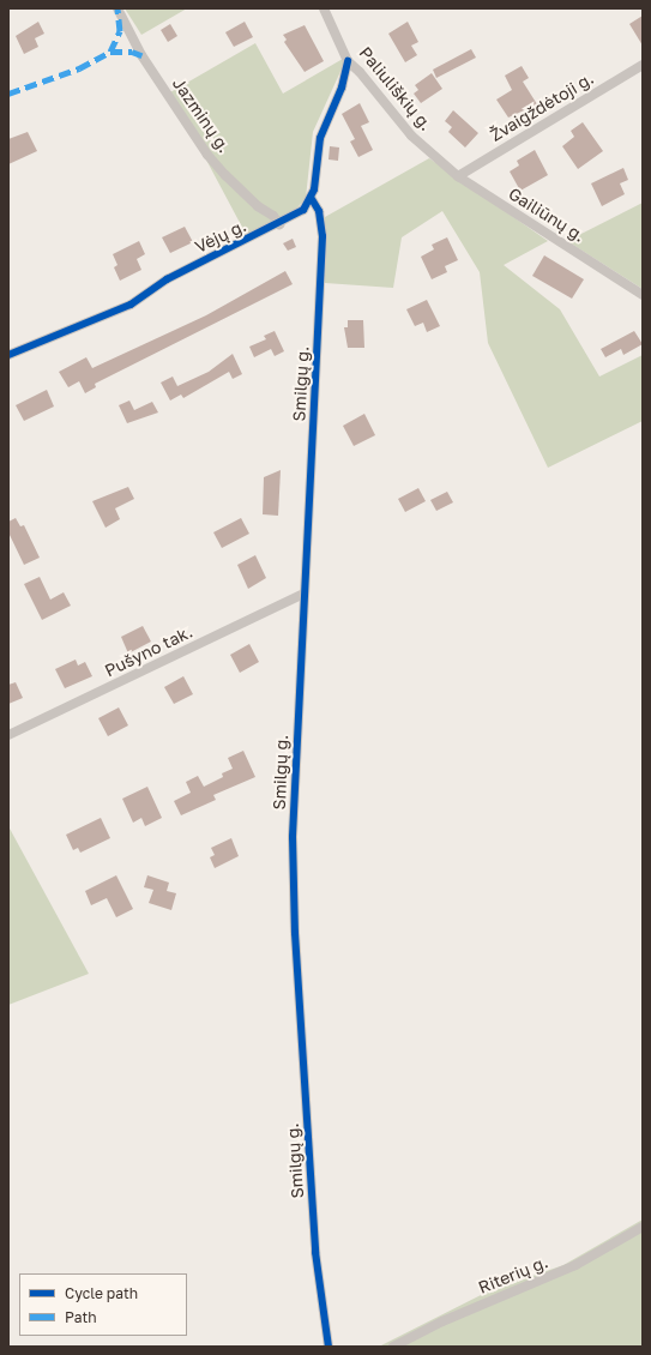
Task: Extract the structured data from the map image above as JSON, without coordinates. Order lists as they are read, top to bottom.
{
  "streets": {
    "street": [
      "Paliuliškių g.",
      "Žvaigždėtoji g.",
      "Jazminų g.",
      "Gailiūnų g.",
      "Vėjų g.",
      "Smilgų g.",
      "Pušyno tak.",
      "Riterių g."
    ]
  },
  "crossings": [
    ["Paliuliškių g.", "Gailiūnų g."],
    ["Žvaigždėtoji g.", "Gailiūnų g."],
    ["Jazminų g.", "Vėjų g."],
    ["Vėjų g.", "Smilgų g."],
    ["Smilgų g.", "Pušyno tak."]
  ],
  "legend": ["Cycle path", "Path"]
}
